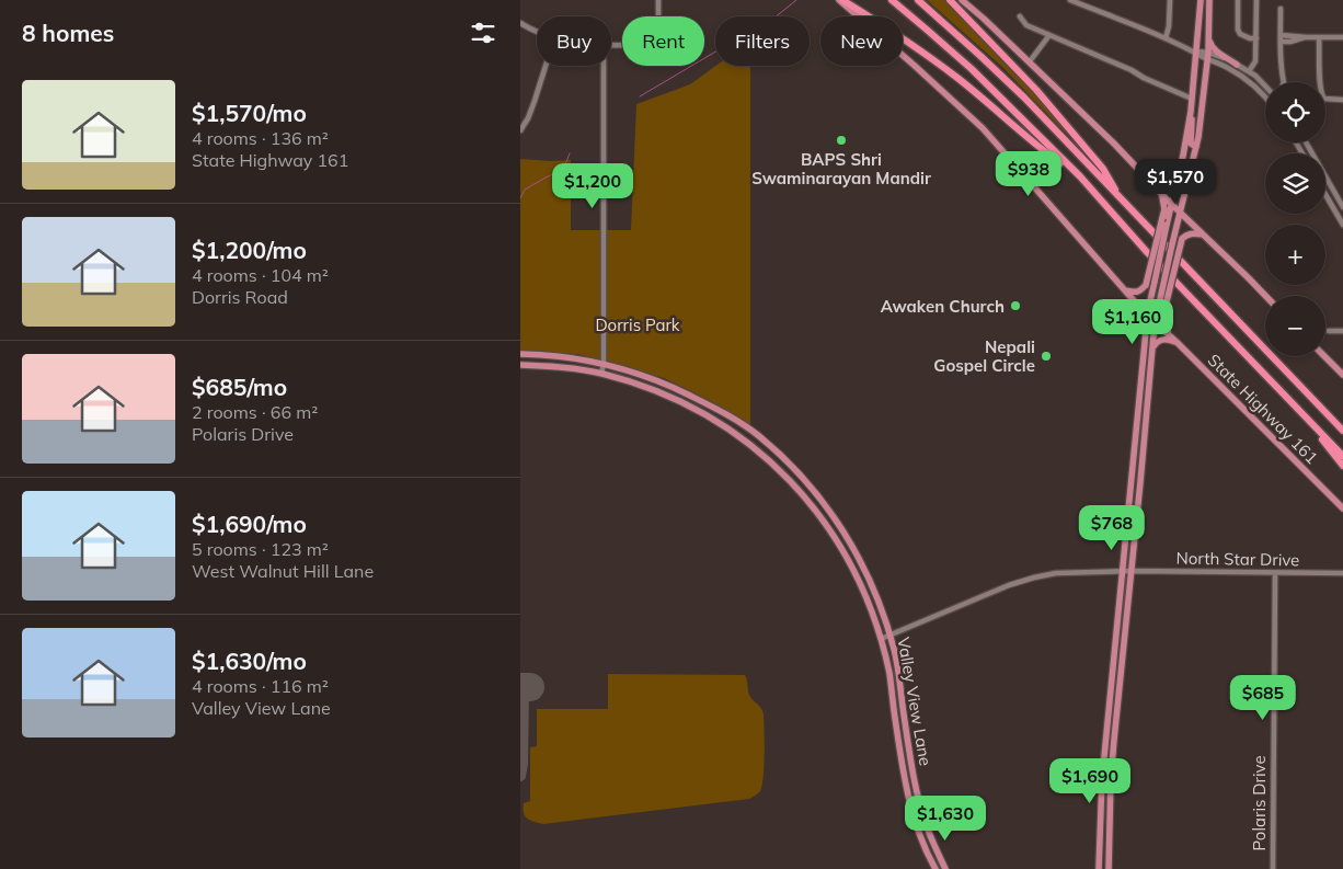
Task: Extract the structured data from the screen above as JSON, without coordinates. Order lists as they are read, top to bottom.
{
  "streets": {
    "main road": ["State Highway 161", "Valley View Lane"],
    "street": ["North Star Drive", "Polaris Drive"]
  },
  "crossings": [
    ["North Star Drive", "Valley View Lane"],
    ["North Star Drive", "Polaris Drive"]
  ],
  "parks": ["Dorris Park"],
  "places": ["BAPS Shri Swaminarayan Mandir", "Awaken Church", "Nepali Gospel Circle"],
  "page": {
    "heading": "8 homes",
    "chip": [
      "Buy",
      "Rent",
      "Filters",
      "New"
    ],
    "list": [
      {
        "name": "$1,570/mo",
        "note": "4 rooms · 136 m² · State Highway 161"
      },
      {
        "name": "$1,200/mo",
        "note": "4 rooms · 104 m² · Dorris Road"
      },
      {
        "name": "$685/mo",
        "note": "2 rooms · 66 m² · Polaris Drive"
      },
      {
        "name": "$1,690/mo",
        "note": "5 rooms · 123 m² · West Walnut Hill Lane"
      },
      {
        "name": "$1,630/mo",
        "note": "4 rooms · 116 m² · Valley View Lane"
      }
    ],
    "map_buttons": ["+", "−"],
    "price": [
      "$938",
      "$1,570",
      "$1,200",
      "$1,160",
      "$768",
      "$685",
      "$1,690",
      "$1,630"
    ]
  }
}
